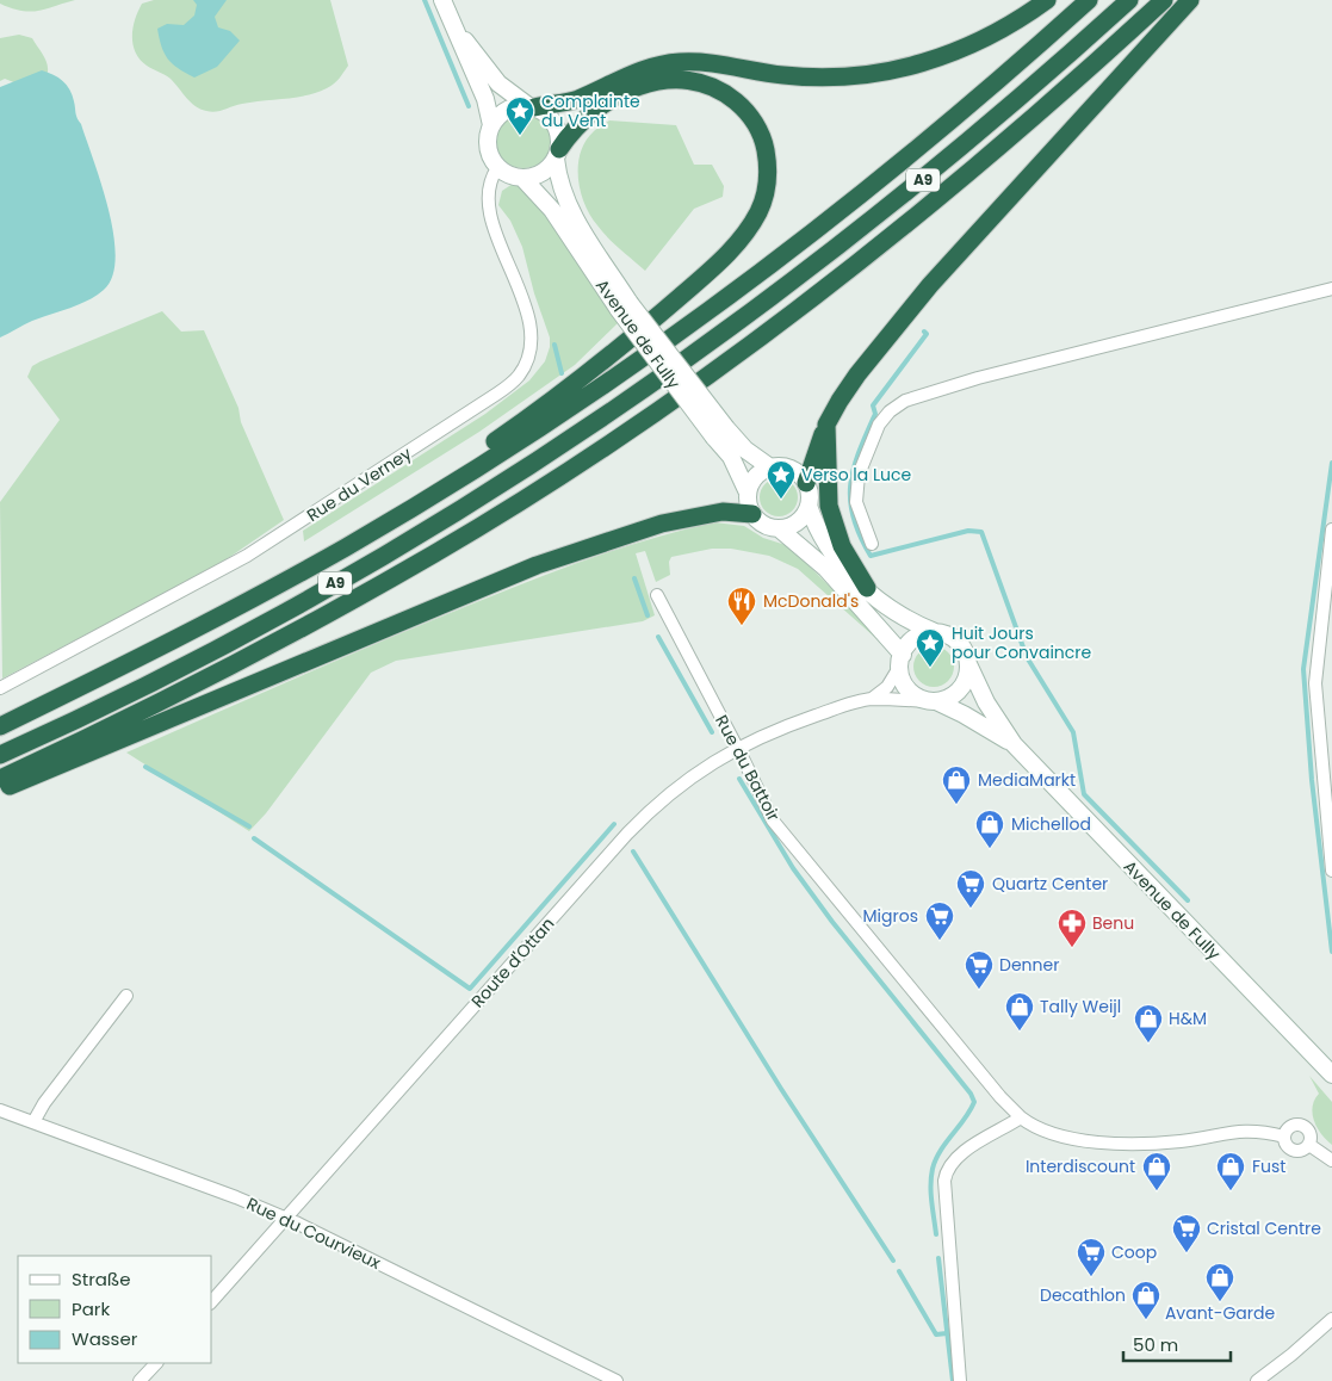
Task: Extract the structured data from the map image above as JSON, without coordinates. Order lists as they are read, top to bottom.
{
  "streets": {
    "highway": ["A9"],
    "main road": ["Avenue de Fully"],
    "street": [
      "Rue du Verney",
      "Rue du Battoir",
      "Route d'Ottan",
      "Rue du Courvieux"
    ]
  },
  "crossings": [
    ["Avenue de Fully", "Rue du Verney"],
    ["Avenue de Fully", "Route d'Ottan"],
    ["Rue du Battoir", "Route d'Ottan"],
    ["Route d'Ottan", "Rue du Courvieux"]
  ],
  "places": {
    "place": ["Complainte du Vent", "Verso la Luce", "Huit Jours pour Convaincre"],
    "restaurant": ["McDonald's"],
    "shop": [
      "MediaMarkt",
      "Michellod",
      "Tally Weijl",
      "H&M",
      "Interdiscount",
      "Fust",
      "Avant-Garde",
      "Decathlon"
    ],
    "supermarket": [
      "Quartz Center",
      "Migros",
      "Denner",
      "Cristal Centre",
      "Coop"
    ],
    "pharmacy": ["Benu"]
  },
  "legend": ["Straße", "Park", "Wasser"],
  "scale_bar": "50 m"
}
